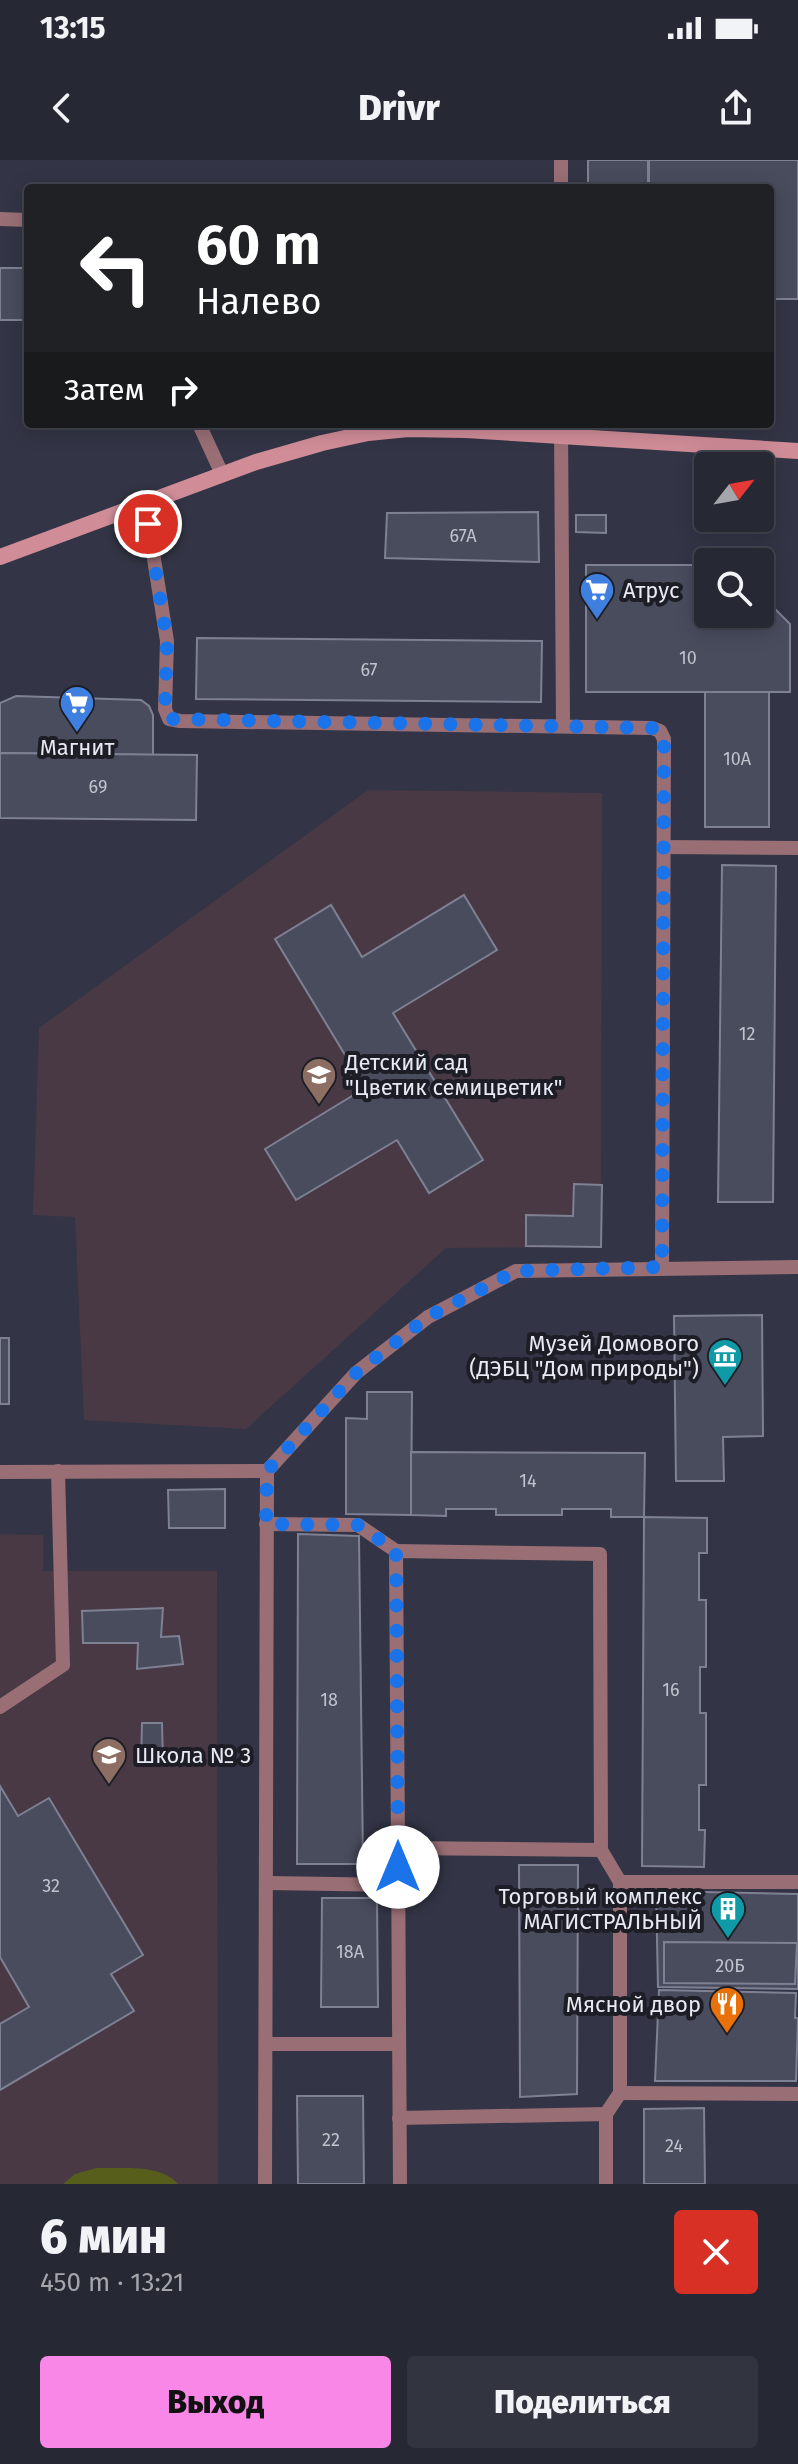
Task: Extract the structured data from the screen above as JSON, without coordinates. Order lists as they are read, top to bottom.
{
  "places": {
    "supermarket": ["Атрус", "Магнит"],
    "school or university": ["Детский сад \"Цветик семицветик\"", "Школа № 3"],
    "museum": ["Музей Домового (ДЭБЦ \"Дом природы\")"],
    "building": ["Торговый комплекс МАГИСТРАЛЬНЫЙ"],
    "restaurant": ["Мясной двор"]
  },
  "house_numbers": [
    "67А",
    "10",
    "67",
    "10А",
    "69",
    "12",
    "14",
    "16",
    "18",
    "32",
    "18А",
    "20Б",
    "22",
    "24"
  ],
  "north": "top right",
  "page": {
    "status": "13:15",
    "header": "Drivr",
    "turn": ["60 m", "Налево"],
    "then": "Затем",
    "heading": ["6 мин", "450 m · 13:21"],
    "buttons": ["Выход", "Поделиться"]
  }
}
